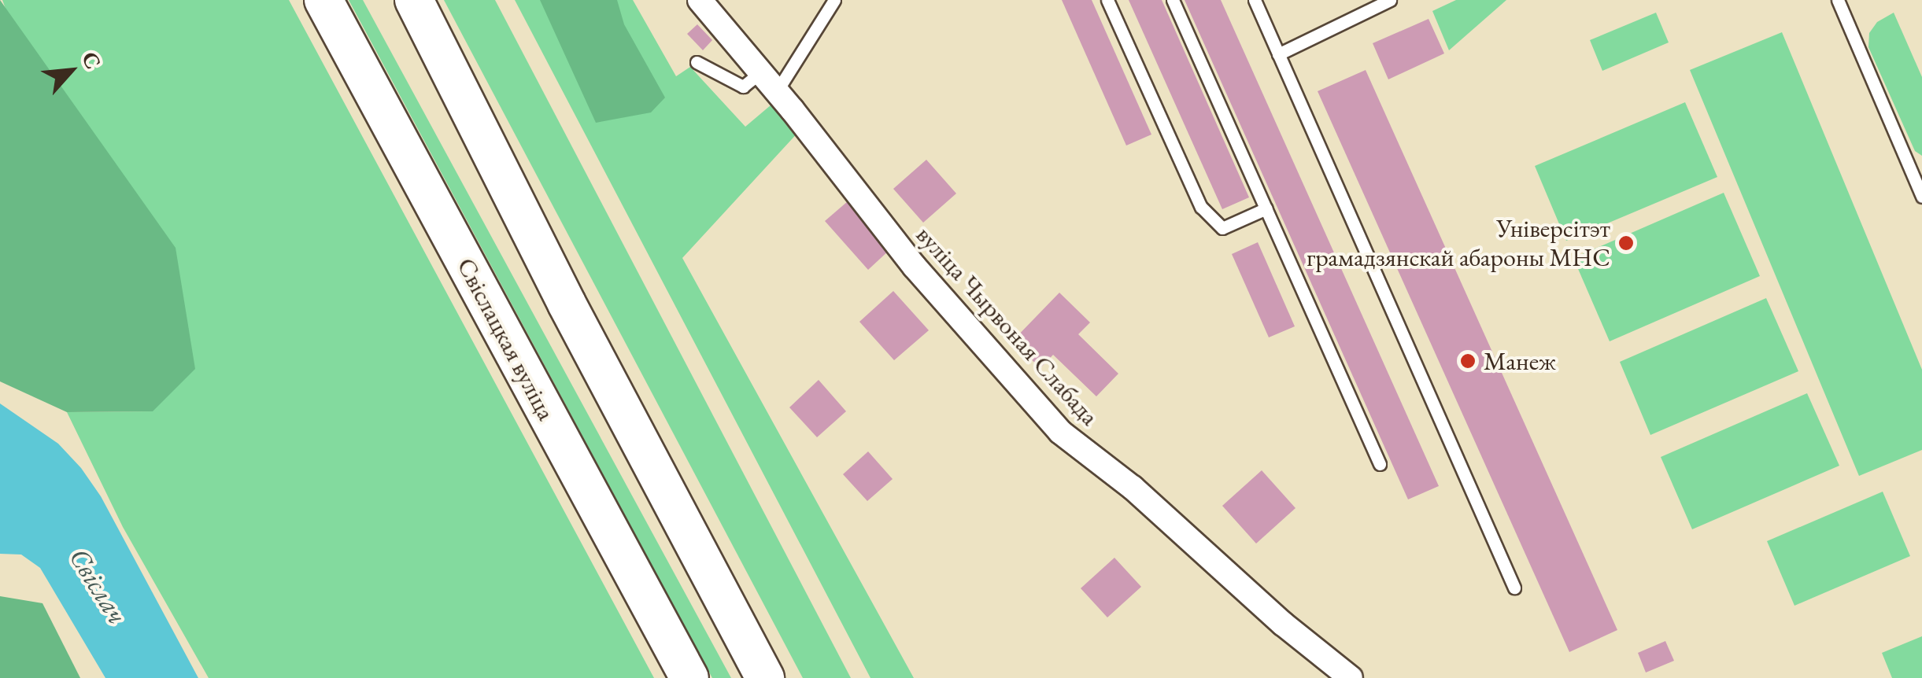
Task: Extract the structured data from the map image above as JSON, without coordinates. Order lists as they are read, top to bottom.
{
  "streets": {
    "main road": ["Свіслацкая вуліца"],
    "street": ["вуліца Чырвоная Слабада"]
  },
  "water": ["Свіслач"],
  "places": ["Універсітэт грамадзянскай абароны МНС", "Манеж"],
  "north": "top right"
}
